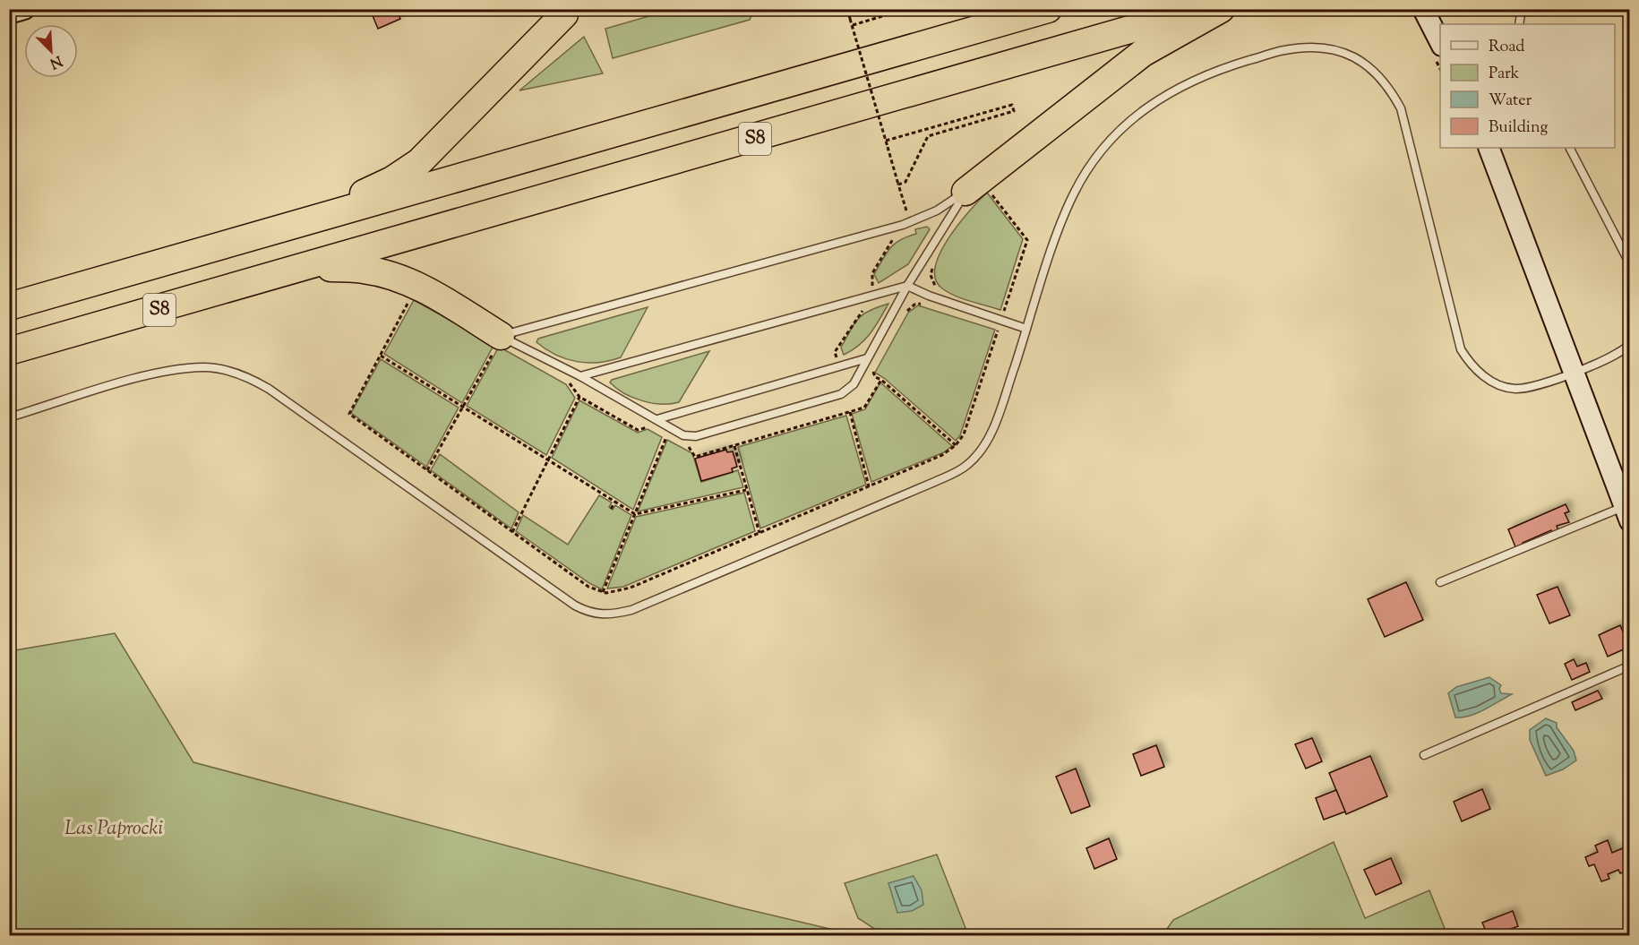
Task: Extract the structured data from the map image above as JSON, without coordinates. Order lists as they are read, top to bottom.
{
  "streets": {
    "highway": ["S8"]
  },
  "parks": ["Las Paprocki"],
  "legend": [
    "Road",
    "Park",
    "Water",
    "Building"
  ],
  "north": "bottom right"
}
